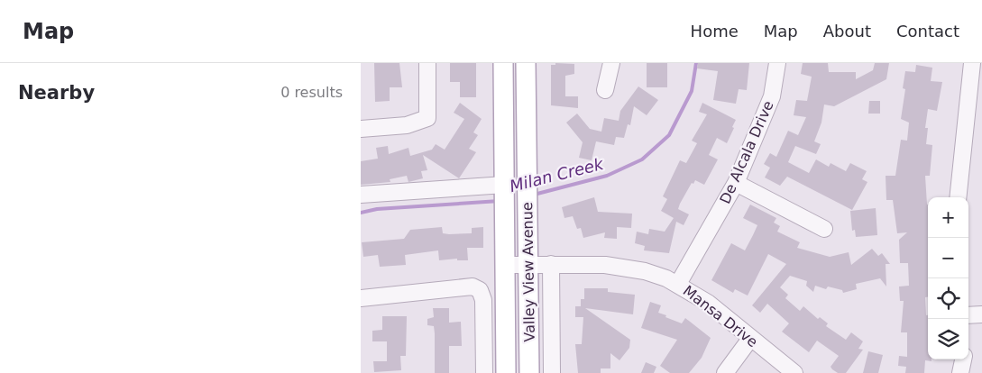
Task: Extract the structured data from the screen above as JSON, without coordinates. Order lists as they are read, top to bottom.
{
  "streets": {
    "main road": ["Valley View Avenue"],
    "street": ["De Alcala Drive", "Mansa Drive"]
  },
  "crossings": [
    ["De Alcala Drive", "Mansa Drive"],
    ["Valley View Avenue", "Mansa Drive"]
  ],
  "water": ["Milan Creek"],
  "page": {
    "header": "Map",
    "nav": [
      "Home",
      "Map",
      "About",
      "Contact"
    ],
    "heading": ["Nearby", "0 results"],
    "map_buttons": ["+", "−"]
  }
}
